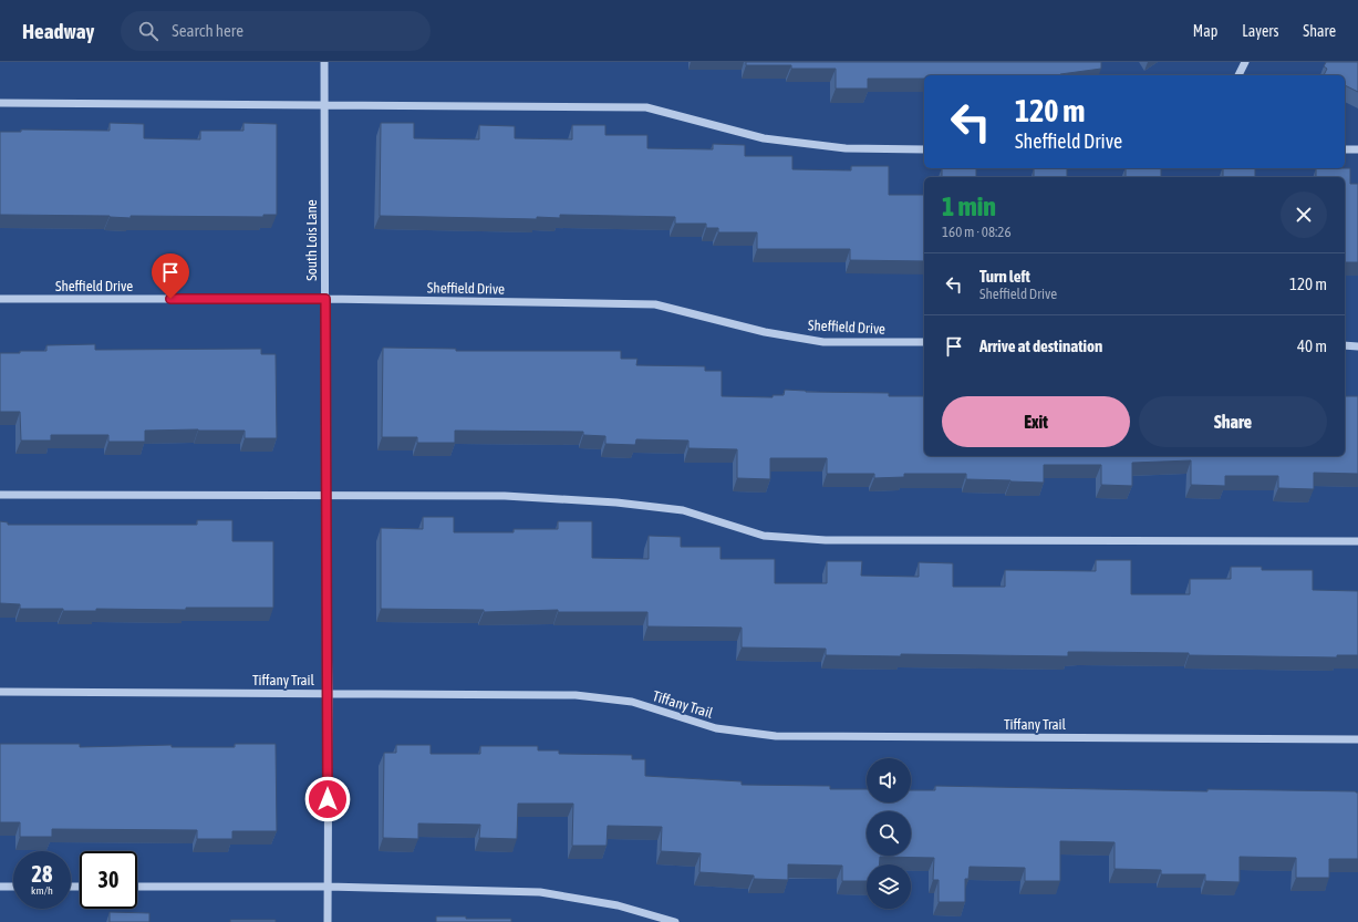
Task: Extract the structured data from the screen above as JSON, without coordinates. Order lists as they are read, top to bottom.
{
  "streets": {
    "street": ["South Lois Lane", "Sheffield Drive", "Tiffany Trail"]
  },
  "crossings": [
    ["South Lois Lane", "Sheffield Drive"],
    ["South Lois Lane", "Tiffany Trail"]
  ],
  "page": {
    "header": "Headway",
    "search": "Search here",
    "nav": ["Map", "Layers", "Share"],
    "turn": ["120 m", "Sheffield Drive"],
    "heading": ["1 min", "160 m · 08:26"],
    "list": [
      {
        "name": "Turn left",
        "note": "Sheffield Drive",
        "value": "120 m"
      },
      {
        "name": "Arrive at destination",
        "value": "40 m"
      }
    ],
    "buttons": ["Exit", "Share"],
    "speed": "28 km/h",
    "limit": "30"
  }
}
